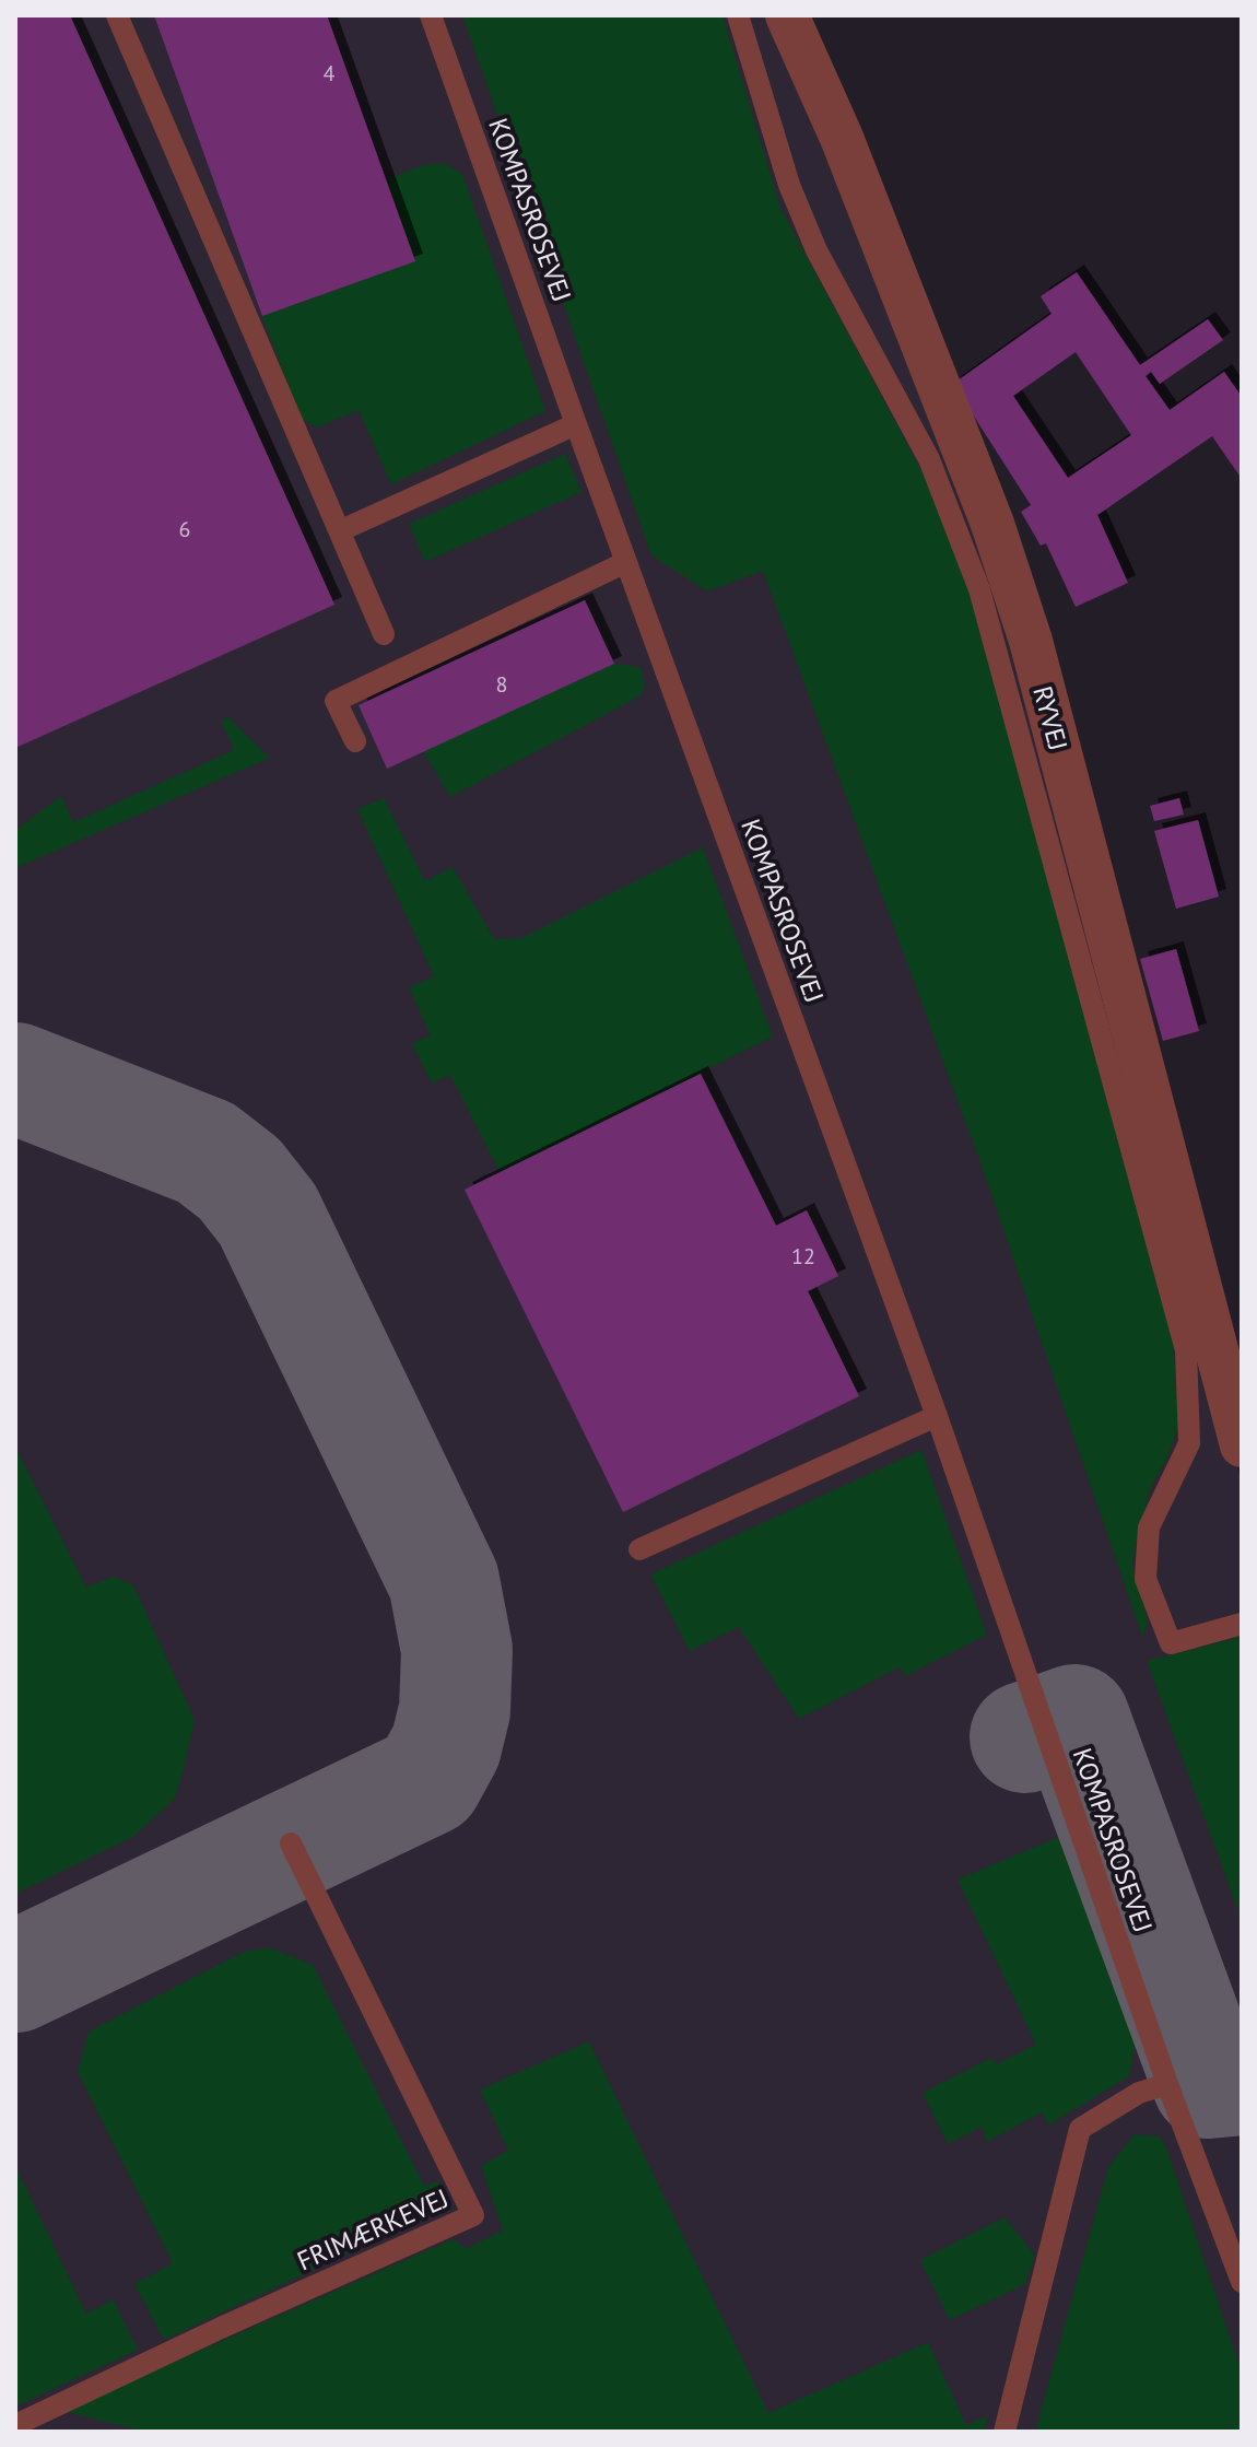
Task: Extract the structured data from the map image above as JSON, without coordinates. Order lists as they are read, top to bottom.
{
  "streets": {
    "street": ["RYVEJ"],
    "lane": ["KOMPASROSEVEJ", "FRIMÆRKEVEJ"]
  },
  "house_numbers": [
    "4",
    "6",
    "8",
    "12"
  ]
}
